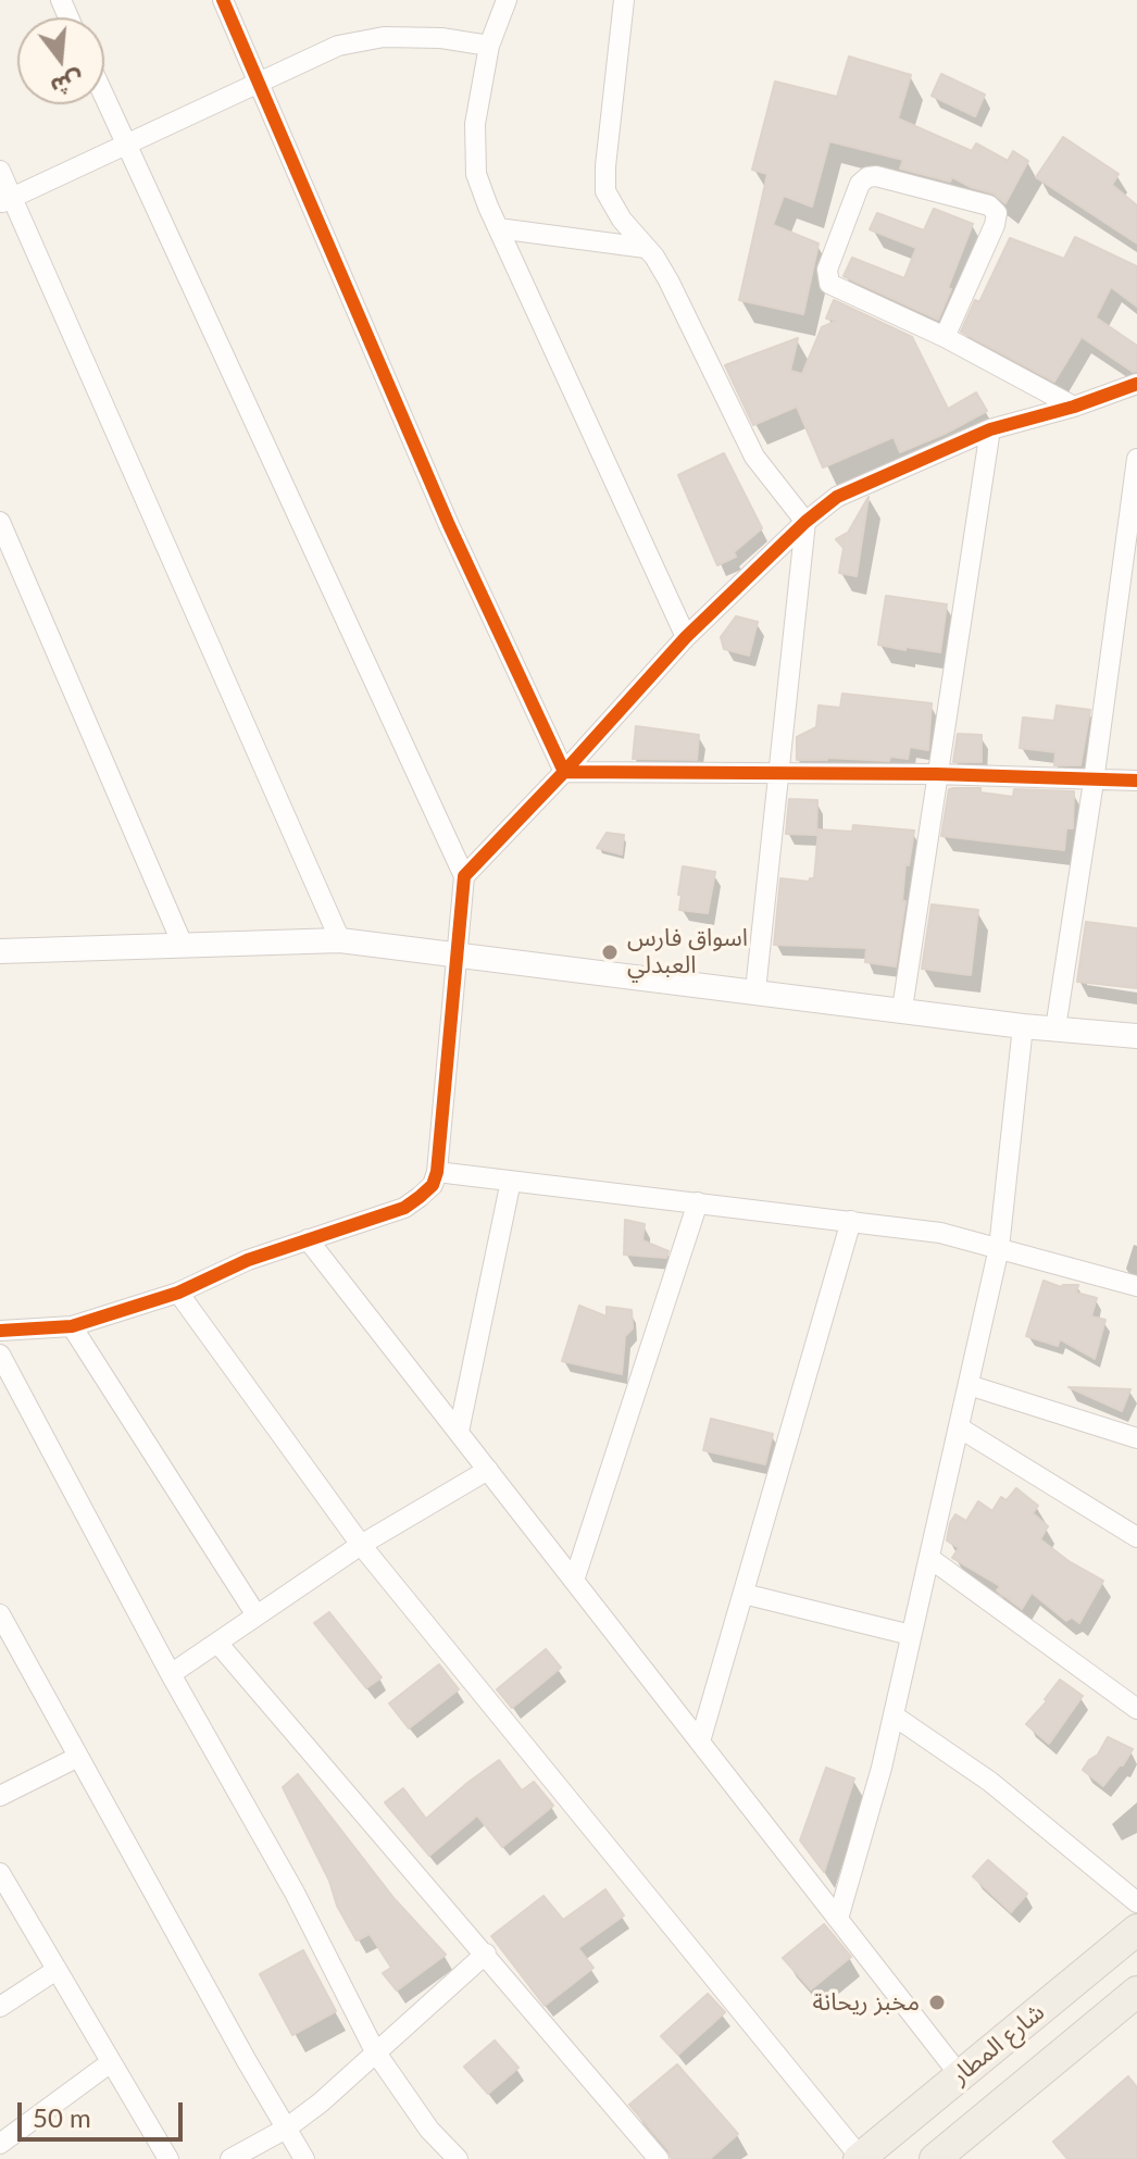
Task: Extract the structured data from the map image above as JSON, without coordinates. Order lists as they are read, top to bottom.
{
  "streets": {
    "main road": ["شارع المطار"]
  },
  "places": ["اسواق فارس العبدلي", "مخبز ريحانة"],
  "scale_bar": "50 m",
  "north": "bottom"
}
